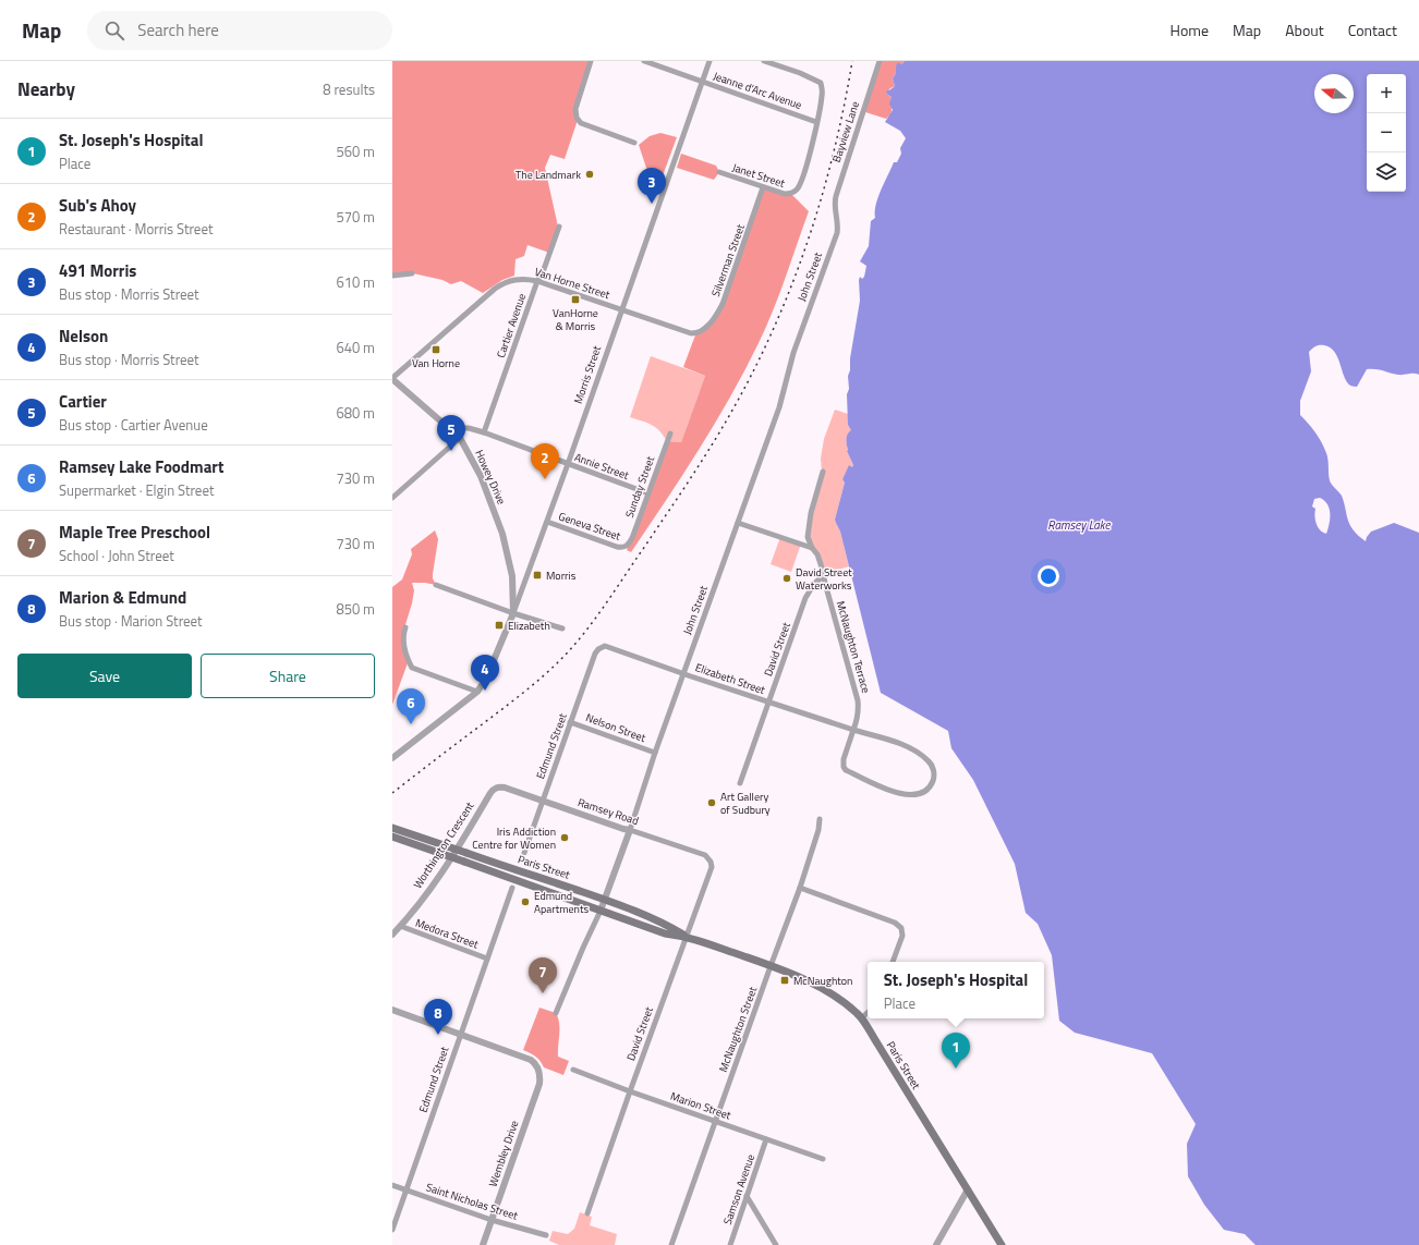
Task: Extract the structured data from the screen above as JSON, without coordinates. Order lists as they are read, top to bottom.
{
  "streets": {
    "main road": ["Paris Street"],
    "street": [
      "Jeanne d'Arc Avenue",
      "Bayview Lane",
      "Janet Street",
      "Silverman Street",
      "John Street",
      "Van Horne Street",
      "Cartier Avenue",
      "Morris Street",
      "Annie Street",
      "Howey Drive",
      "Sunday Street",
      "Geneva Street",
      "McNaughton Terrace",
      "David Street",
      "Elizabeth Street",
      "Nelson Street",
      "Edmund Street",
      "Ramsey Road",
      "Worthington Crescent",
      "Medora Street",
      "McNaughton Street",
      "Marion Street",
      "Wembley Drive",
      "Samson Avenue",
      "Saint Nicholas Street"
    ]
  },
  "crossings": [
    ["Jeanne d'Arc Avenue", "Janet Street"],
    ["Jeanne d'Arc Avenue", "Morris Street"],
    ["Bayview Lane", "John Street"],
    ["Janet Street", "Silverman Street"],
    ["Silverman Street", "Van Horne Street"],
    ["John Street", "Elizabeth Street"],
    ["John Street", "Nelson Street"],
    ["John Street", "Ramsey Road"],
    ["John Street", "Paris Street"],
    ["Van Horne Street", "Cartier Avenue"],
    ["Van Horne Street", "Morris Street"],
    ["Van Horne Street", "Howey Drive"],
    ["Cartier Avenue", "Annie Street"],
    ["Morris Street", "Annie Street"],
    ["Morris Street", "Howey Drive"],
    ["Morris Street", "Geneva Street"],
    ["Annie Street", "Howey Drive"],
    ["Annie Street", "Sunday Street"],
    ["Sunday Street", "Geneva Street"],
    ["McNaughton Terrace", "David Street"],
    ["McNaughton Terrace", "Elizabeth Street"],
    ["David Street", "Elizabeth Street"],
    ["David Street", "Ramsey Road"],
    ["David Street", "Paris Street"],
    ["David Street", "Marion Street"],
    ["Elizabeth Street", "Edmund Street"],
    ["Nelson Street", "Edmund Street"],
    ["Edmund Street", "Ramsey Road"],
    ["Edmund Street", "Medora Street"],
    ["Edmund Street", "Wembley Drive"],
    ["Edmund Street", "Saint Nicholas Street"],
    ["Ramsey Road", "Worthington Crescent"],
    ["Worthington Crescent", "Medora Street"],
    ["Paris Street", "McNaughton Street"],
    ["McNaughton Street", "Marion Street"],
    ["Marion Street", "Samson Avenue"],
    ["Wembley Drive", "Saint Nicholas Street"]
  ],
  "water": ["Ramsey Lake"],
  "places": {
    "other": [
      "The Landmark",
      "David Street Waterworks",
      "Art Gallery of Sudbury",
      "Iris Addiction Centre for Women",
      "Edmund Apartments"
    ],
    "transit": [
      "VanHorne & Morris",
      "Van Horne",
      "Morris",
      "Elizabeth",
      "McNaughton"
    ]
  },
  "north": "left",
  "page": {
    "header": "Map",
    "search": "Search here",
    "nav": [
      "Home",
      "Map",
      "About",
      "Contact"
    ],
    "heading": ["Nearby", "8 results"],
    "map_buttons": ["+", "−"],
    "list": [
      {
        "mark": "1",
        "name": "St. Joseph's Hospital",
        "note": "Place",
        "value": "560 m"
      },
      {
        "mark": "2",
        "name": "Sub's Ahoy",
        "note": "Restaurant · Morris Street",
        "value": "570 m"
      },
      {
        "mark": "3",
        "name": "491 Morris",
        "note": "Bus stop · Morris Street",
        "value": "610 m"
      },
      {
        "mark": "4",
        "name": "Nelson",
        "note": "Bus stop · Morris Street",
        "value": "640 m"
      },
      {
        "mark": "5",
        "name": "Cartier",
        "note": "Bus stop · Cartier Avenue",
        "value": "680 m"
      },
      {
        "mark": "6",
        "name": "Ramsey Lake Foodmart",
        "note": "Supermarket · Elgin Street",
        "value": "730 m"
      },
      {
        "mark": "7",
        "name": "Maple Tree Preschool",
        "note": "School · John Street",
        "value": "730 m"
      },
      {
        "mark": "8",
        "name": "Marion & Edmund",
        "note": "Bus stop · Marion Street",
        "value": "850 m"
      }
    ],
    "pins": [
      "3",
      "5",
      "2",
      "4",
      "6",
      "7",
      "8",
      "1"
    ],
    "buttons": ["Save", "Share"],
    "popup": ["St. Joseph's Hospital", "Place"]
  }
}
